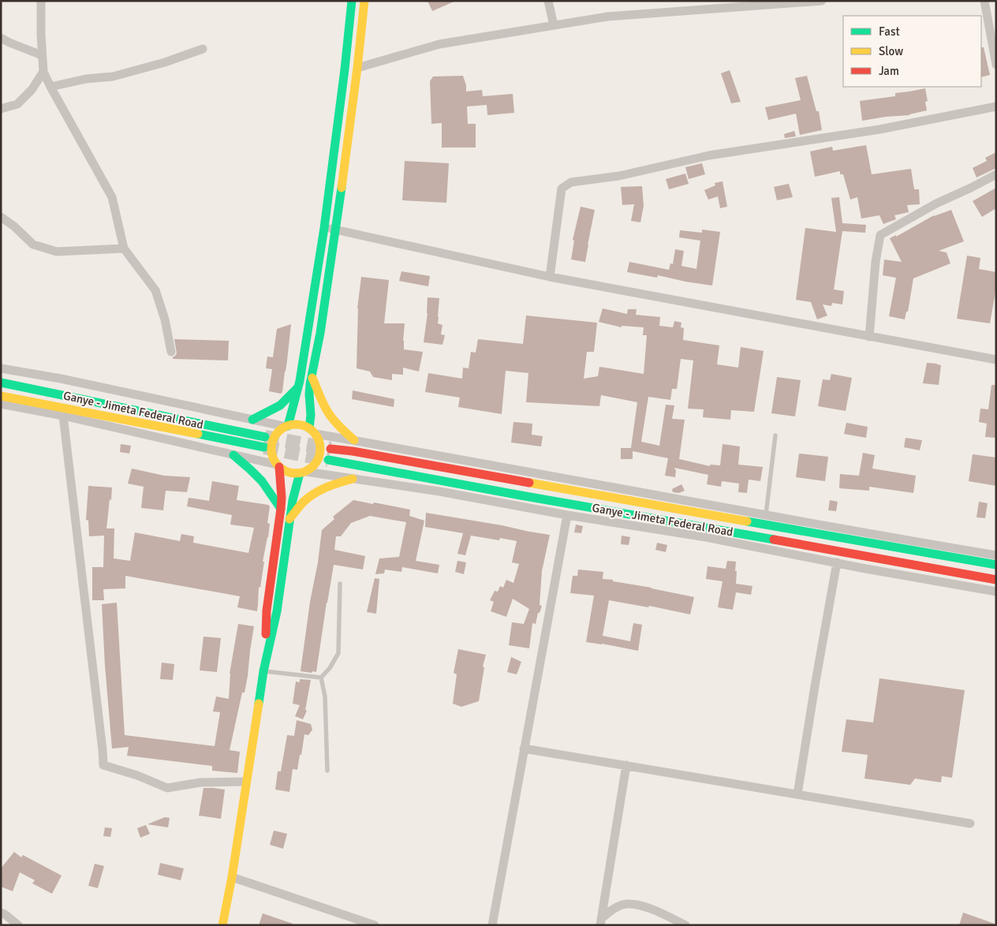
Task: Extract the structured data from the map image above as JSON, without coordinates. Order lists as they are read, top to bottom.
{
  "streets": {
    "main road": ["Ganye - Jimeta Federal Road"]
  },
  "legend": ["Fast", "Slow", "Jam"]
}
